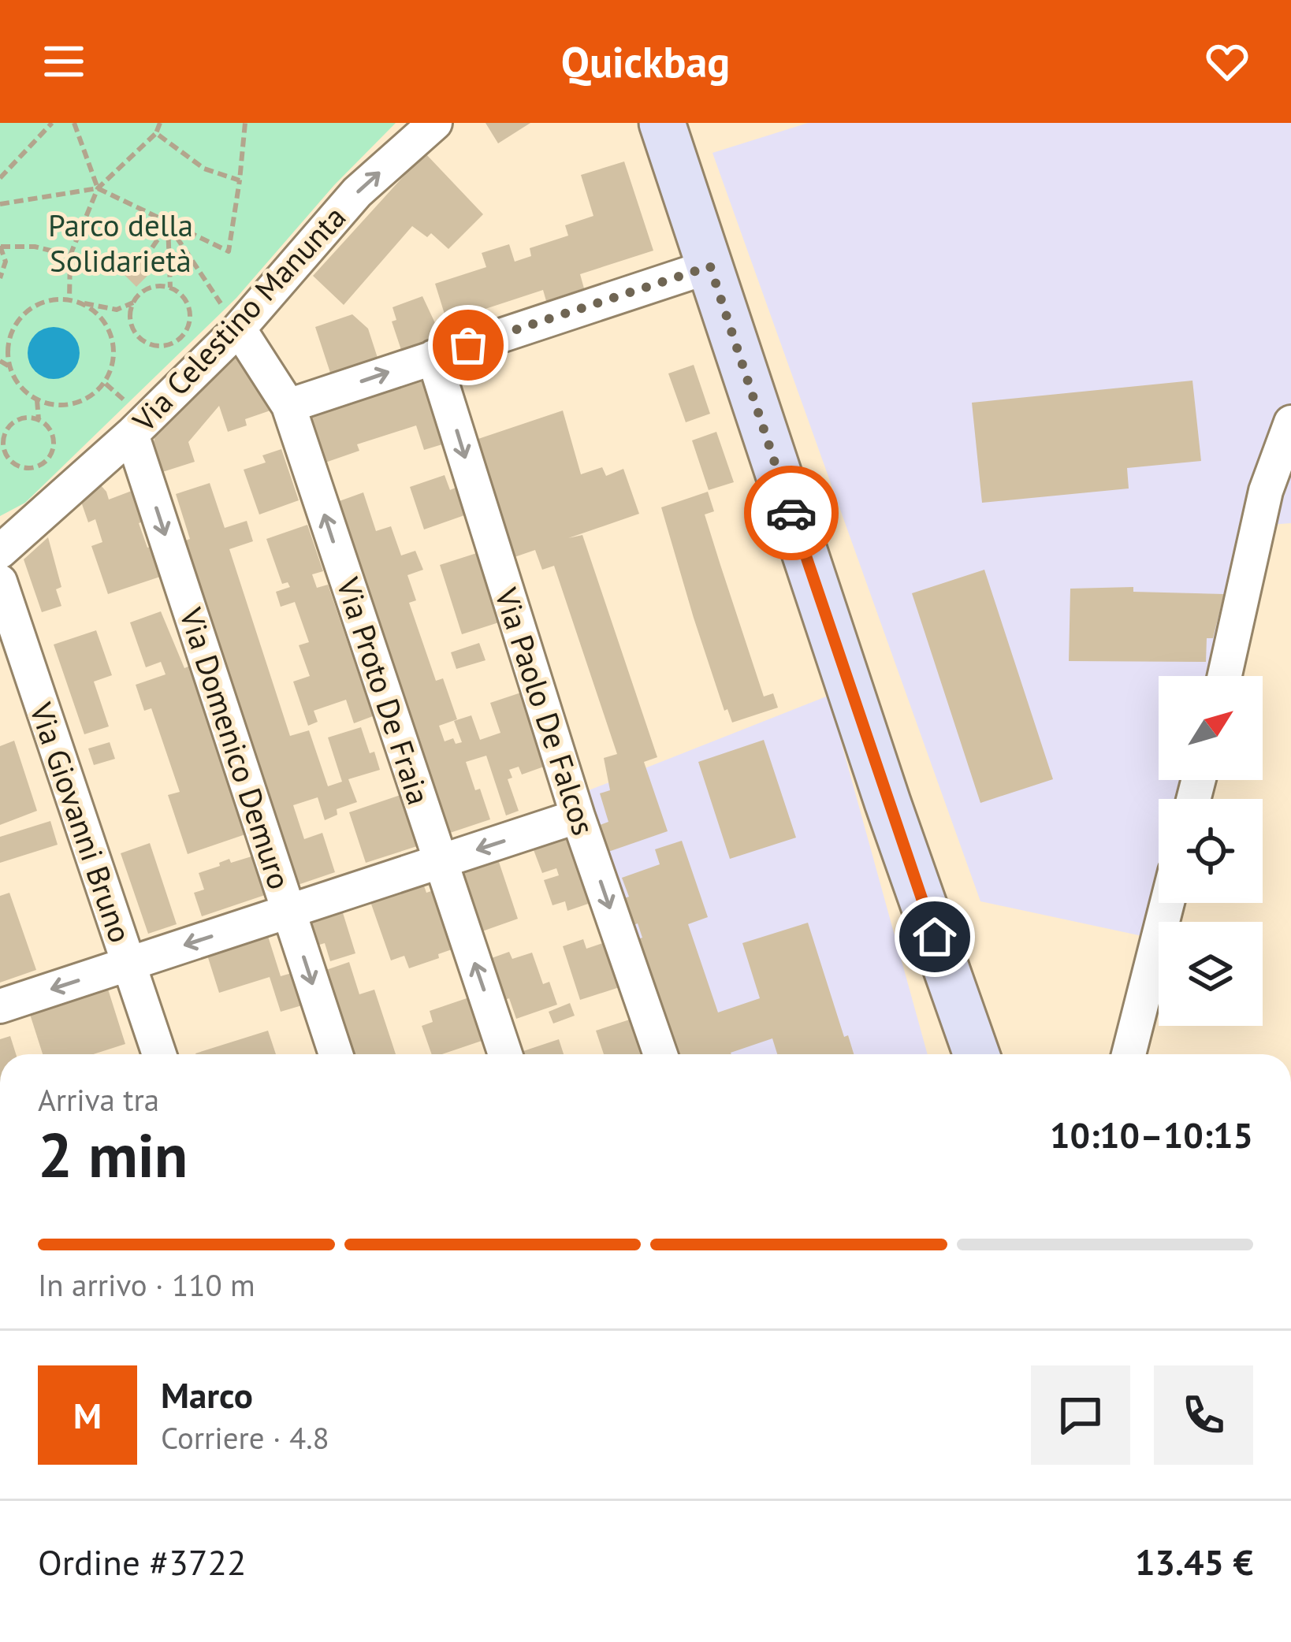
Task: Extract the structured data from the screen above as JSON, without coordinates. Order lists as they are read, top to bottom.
{
  "streets": {
    "street": [
      "Via Celestino Manunta",
      "Via Proto De Fraia",
      "Via Paolo De Falcos",
      "Via Domenico Demuro",
      "Via Giovanni Bruno"
    ]
  },
  "crossings": [
    ["Via Celestino Manunta", "Via Proto De Fraia"],
    ["Via Celestino Manunta", "Via Domenico Demuro"]
  ],
  "one_way": [
    "Via Celestino Manunta",
    "Via Proto De Fraia",
    "Via Paolo De Falcos",
    "Via Domenico Demuro"
  ],
  "parks": ["Parco della Solidarietà"],
  "north": "top right",
  "page": {
    "header": "Quickbag",
    "heading": ["2 min", "Arriva tra", "10:10–10:15"],
    "panel": [
      "Marco",
      "Corriere · 4.8",
      "Ordine #3722",
      "13.45 €"
    ],
    "bar": "In arrivo · 110 m",
    "round": "M"
  }
}
